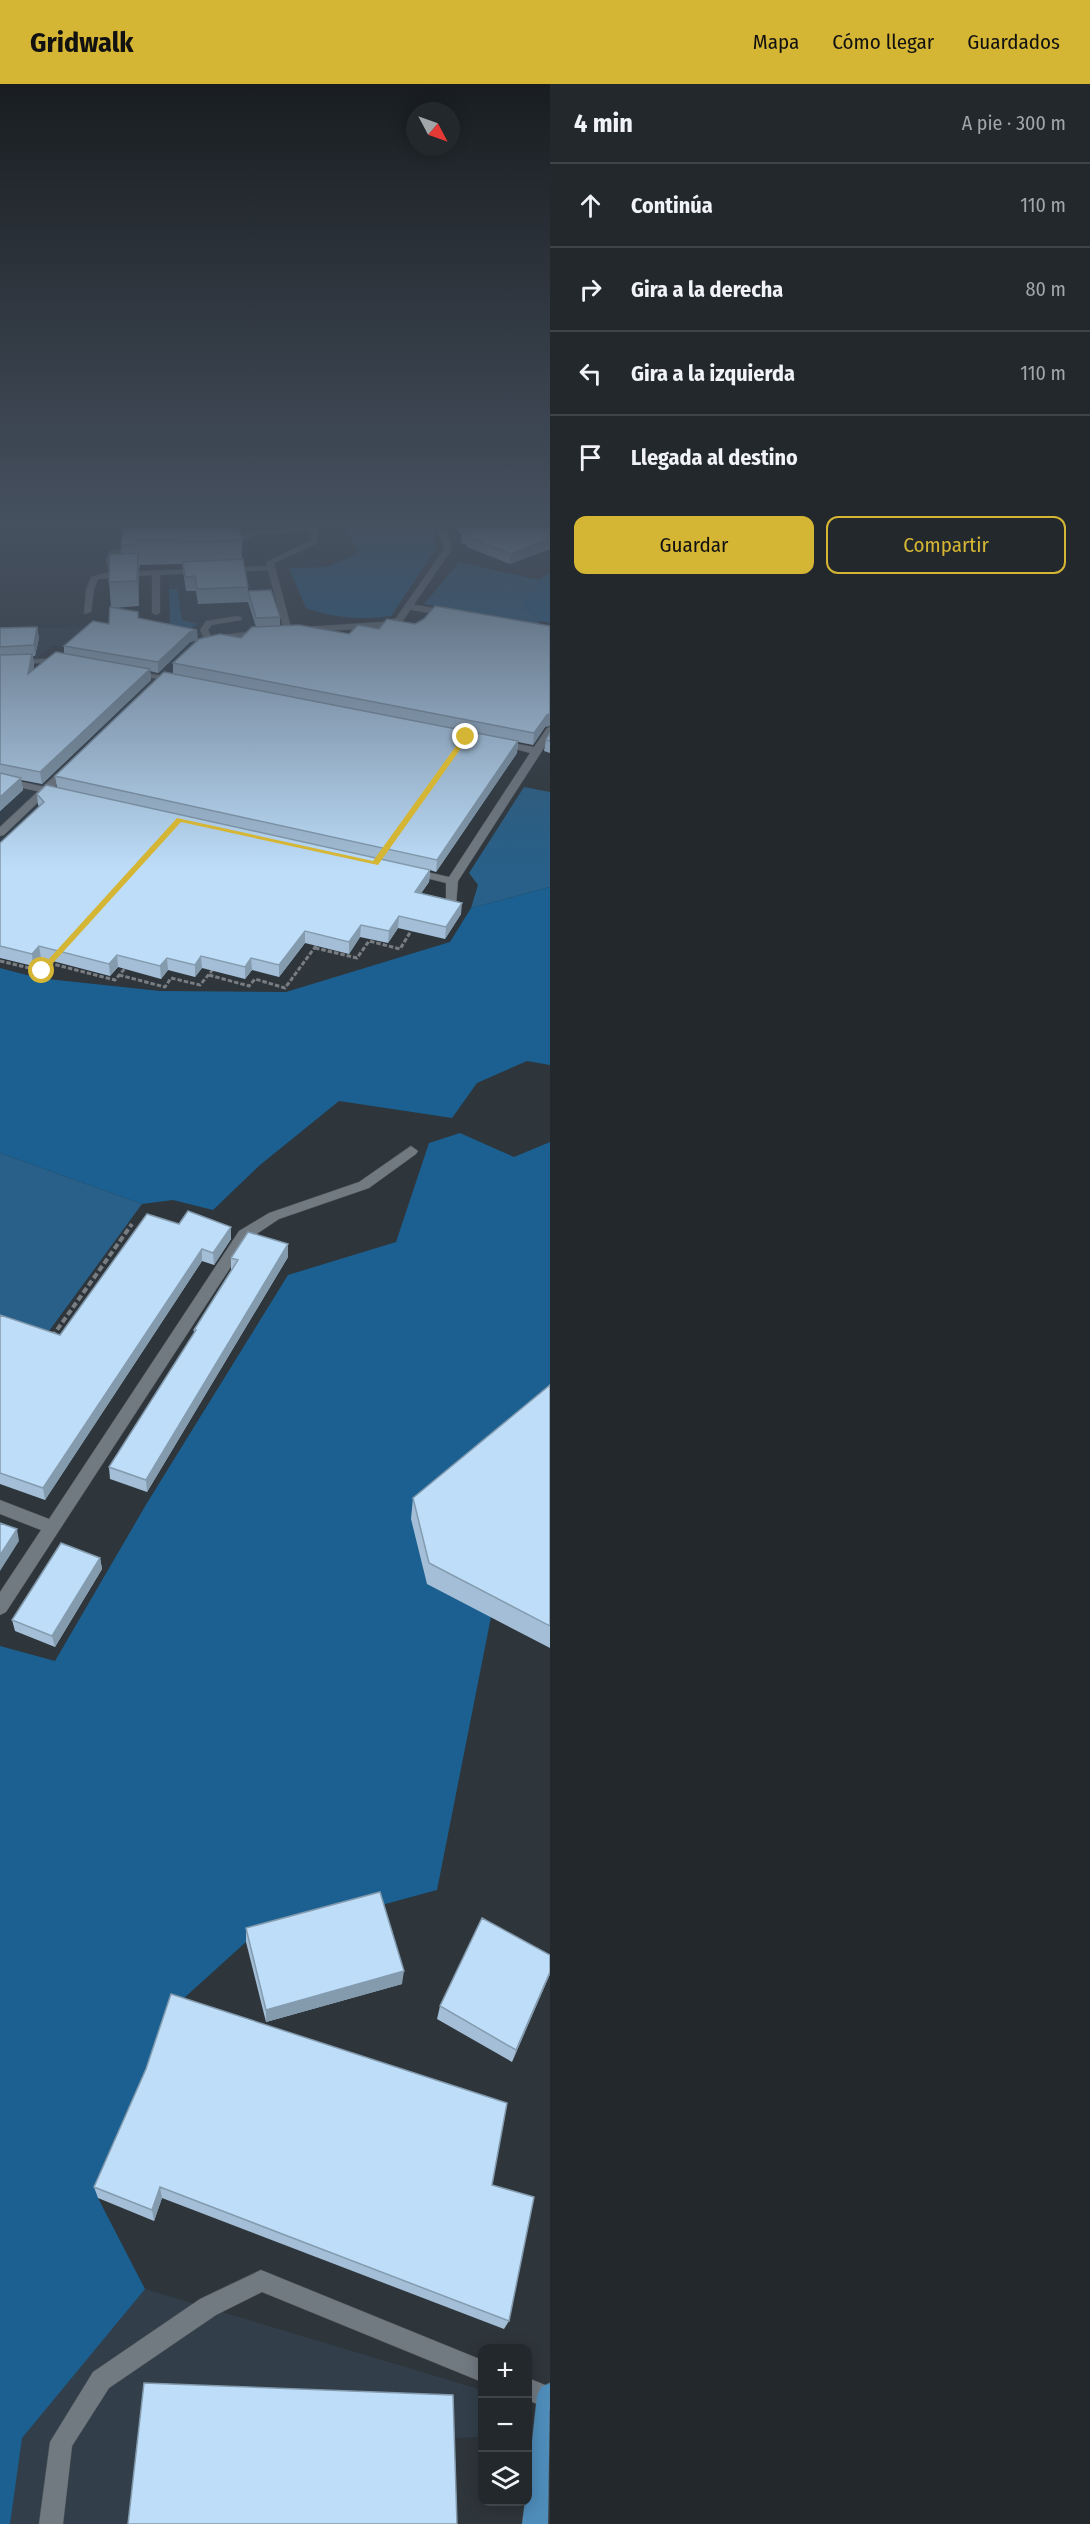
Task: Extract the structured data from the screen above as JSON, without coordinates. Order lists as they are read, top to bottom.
{
  "north": "bottom right",
  "page": {
    "header": "Gridwalk",
    "nav": ["Mapa", "Cómo llegar", "Guardados"],
    "heading": ["4 min", "A pie · 300 m"],
    "list": [
      ["Continúa", "110 m"],
      ["Gira a la derecha", "80 m"],
      ["Gira a la izquierda", "110 m"],
      "Llegada al destino"
    ],
    "buttons": ["Guardar", "Compartir"],
    "map_buttons": ["+", "−"]
  }
}
